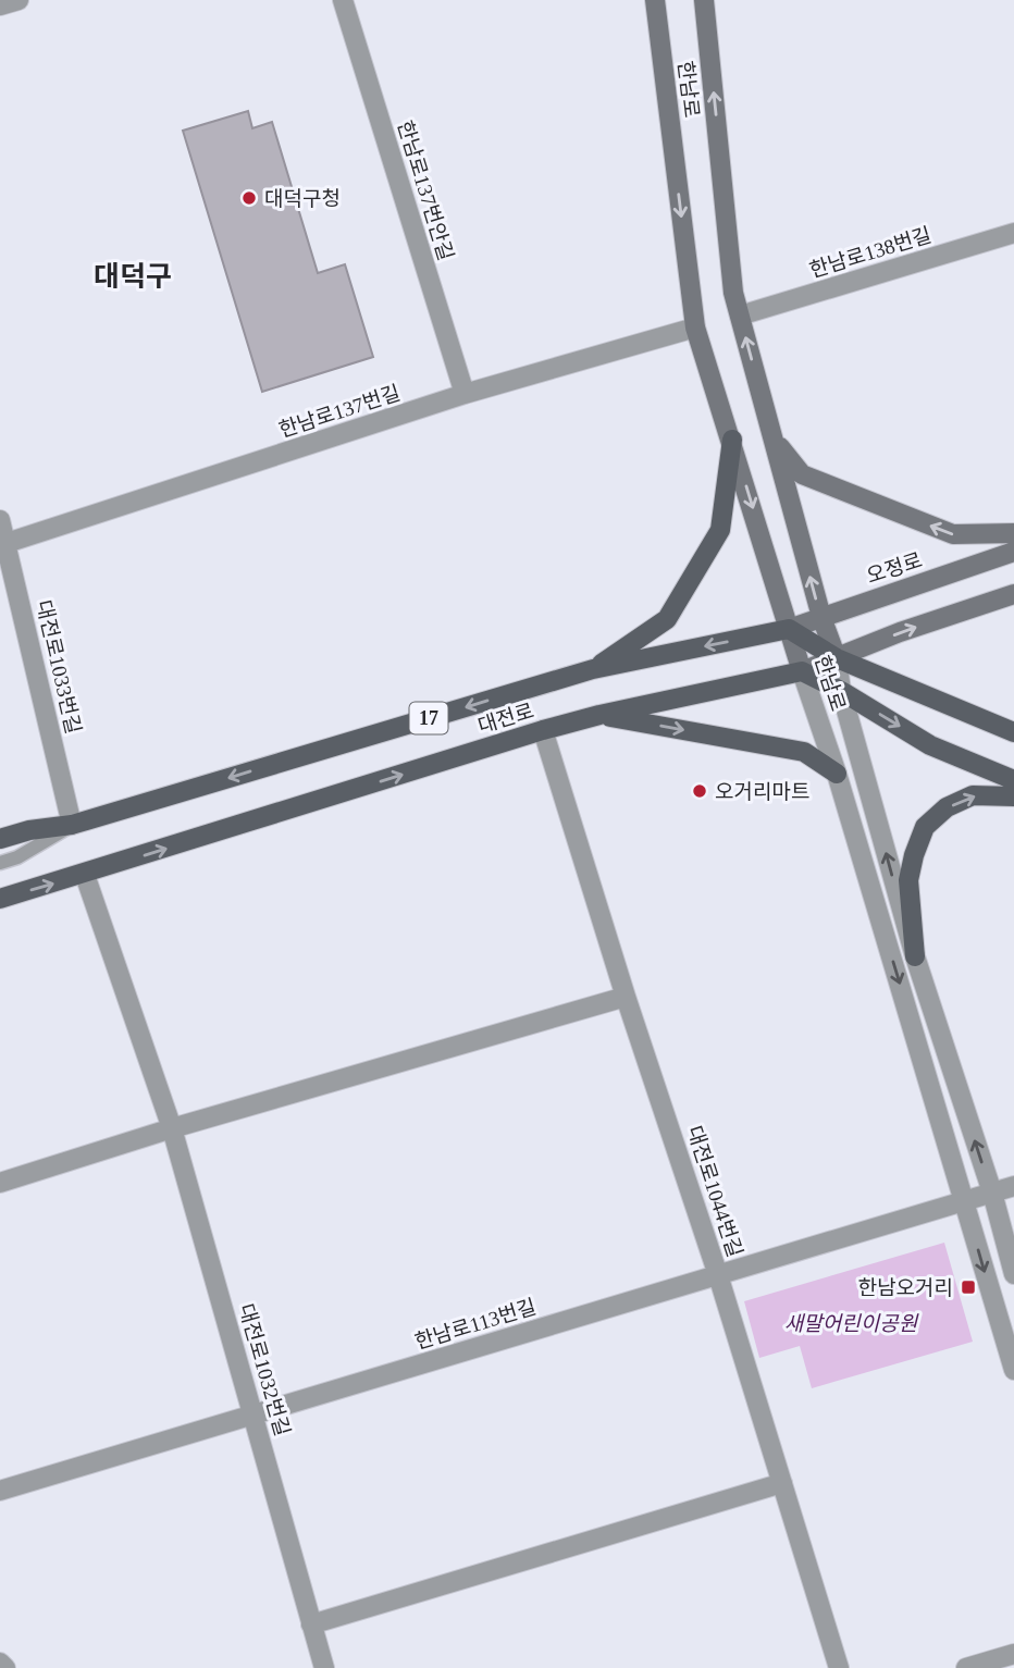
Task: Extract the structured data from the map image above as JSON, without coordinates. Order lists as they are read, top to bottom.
{
  "streets": {
    "main road": [
      "한남로",
      "오정로",
      "17",
      "대전로"
    ],
    "street": [
      "한남로137번안길",
      "한남로138번길",
      "한남로137번길",
      "대전로1033번길",
      "대전로1044번길",
      "한남로113번길",
      "대전로1032번길"
    ]
  },
  "crossings": [
    ["한남로", "한남로138번길"],
    ["한남로", "한남로137번길"],
    ["한남로", "오정로"],
    ["한남로", "대전로"],
    ["한남로", "한남로113번길"],
    ["한남로137번안길", "한남로137번길"],
    ["한남로137번길", "대전로1033번길"],
    ["오정로", "대전로"],
    ["대전로1033번길", "대전로"],
    ["대전로", "대전로1044번길"],
    ["대전로", "대전로1032번길"],
    ["대전로1044번길", "한남로113번길"],
    ["한남로113번길", "대전로1032번길"]
  ],
  "districts": ["대덕구"],
  "parks": ["새말어린이공원"],
  "places": {
    "other": ["대덕구청", "오거리마트"],
    "transit": ["한남오거리"]
  }
}
